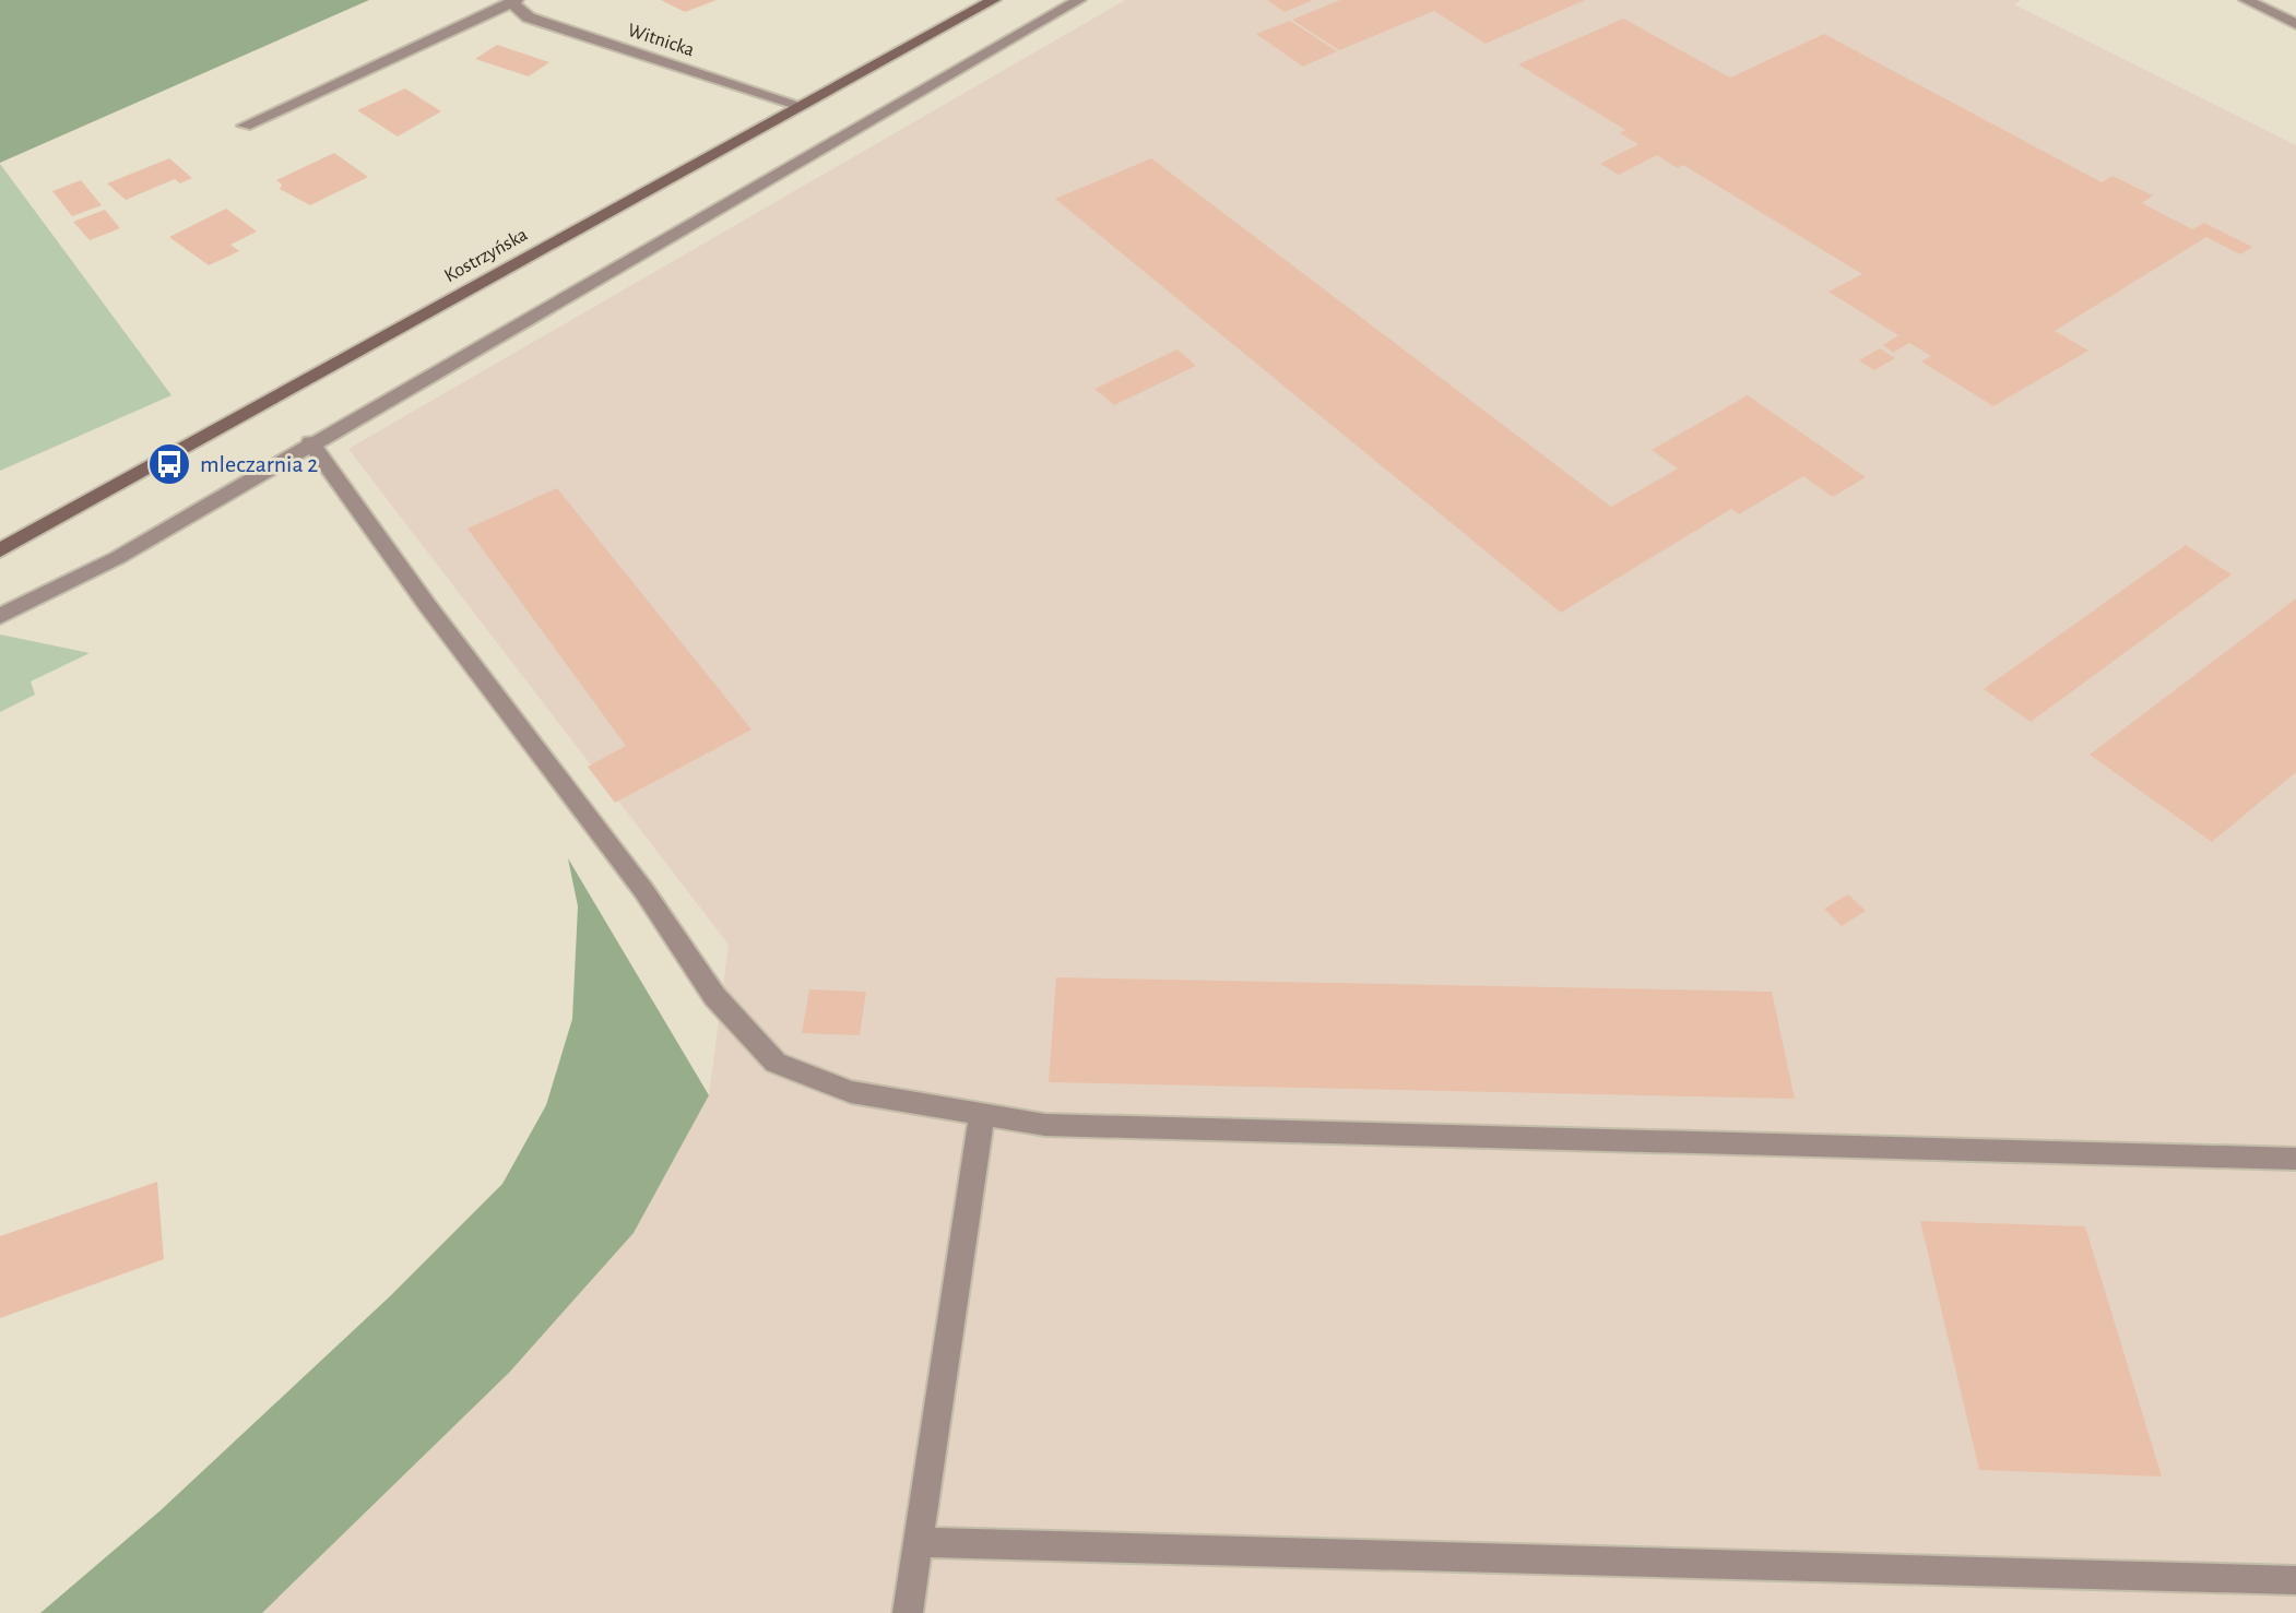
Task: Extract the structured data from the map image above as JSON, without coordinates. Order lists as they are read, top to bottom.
{
  "streets": {
    "main road": ["Kostrzyńska"],
    "street": ["Witnicka"]
  },
  "crossings": [
    ["Witnicka", "Kostrzyńska"]
  ],
  "places": {
    "bus stop": ["mleczarnia 2"]
  }
}
